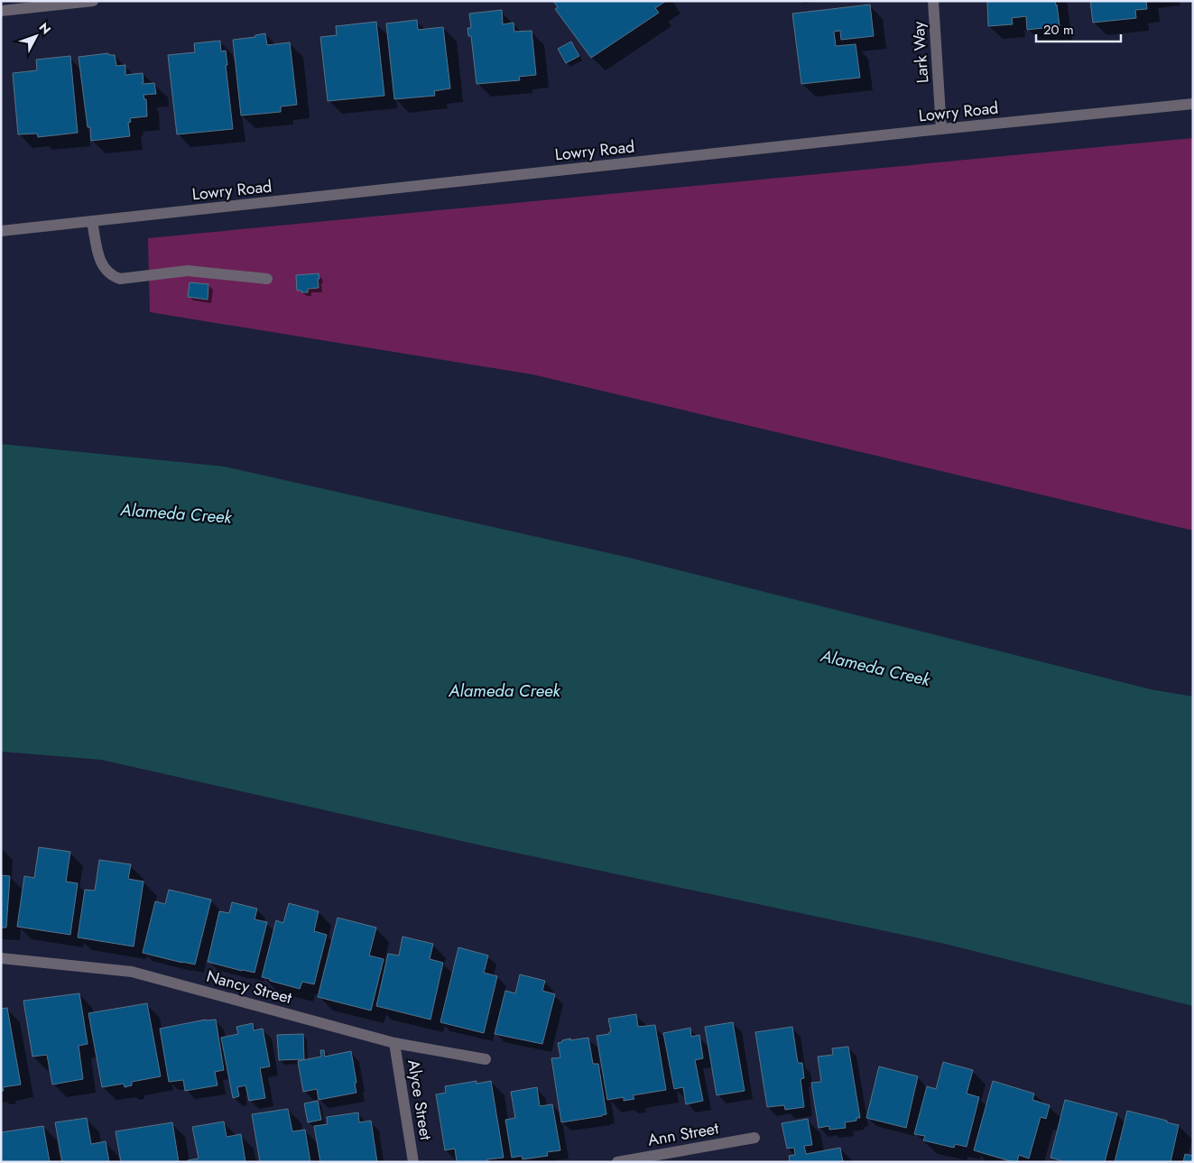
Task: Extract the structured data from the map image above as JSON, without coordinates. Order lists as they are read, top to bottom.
{
  "streets": {
    "street": [
      "Lark Way",
      "Lowry Road",
      "Nancy Street",
      "Alyce Street",
      "Ann Street"
    ]
  },
  "crossings": [
    ["Lark Way", "Lowry Road"],
    ["Nancy Street", "Alyce Street"]
  ],
  "water": ["Alameda Creek"],
  "scale_bar": "20 m",
  "north": "top right"
}
